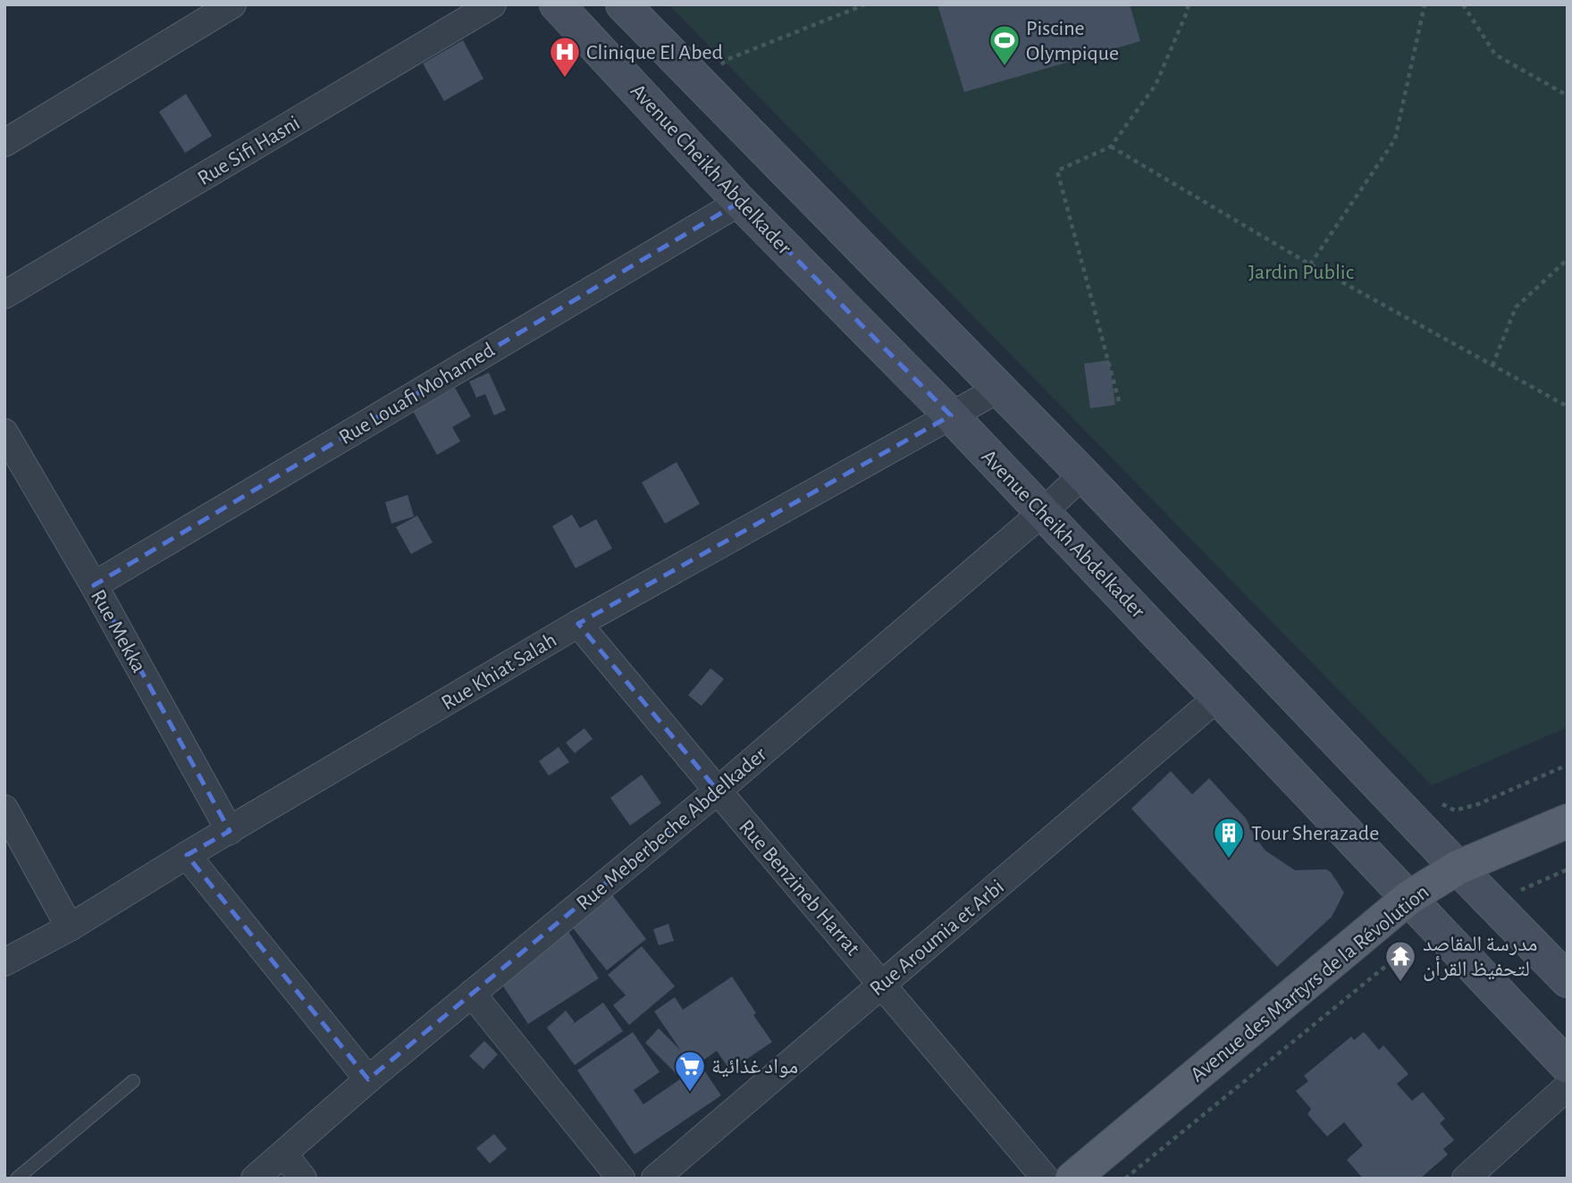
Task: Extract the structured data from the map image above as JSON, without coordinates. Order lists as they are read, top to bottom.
{
  "streets": {
    "main road": ["Avenue Cheikh Abdelkader", "Avenue des Martyrs de la Révolution"],
    "street": [
      "Rue Sifi Hasni",
      "Rue Louafi Mohamed",
      "Rue Mekka",
      "Rue Khiat Salah",
      "Rue Meberbeche Abdelkader",
      "Rue Benzineb Harrat",
      "Rue Aroumia et Arbi"
    ]
  },
  "crossings": [
    ["Avenue Cheikh Abdelkader", "Rue Louafi Mohamed"],
    ["Avenue Cheikh Abdelkader", "Rue Khiat Salah"],
    ["Avenue Cheikh Abdelkader", "Rue Meberbeche Abdelkader"],
    ["Avenue Cheikh Abdelkader", "Rue Aroumia et Arbi"],
    ["Avenue Cheikh Abdelkader", "Avenue des Martyrs de la Révolution"],
    ["Rue Louafi Mohamed", "Rue Mekka"],
    ["Rue Mekka", "Rue Khiat Salah"],
    ["Rue Khiat Salah", "Rue Benzineb Harrat"],
    ["Rue Meberbeche Abdelkader", "Rue Benzineb Harrat"],
    ["Rue Benzineb Harrat", "Rue Aroumia et Arbi"]
  ],
  "parks": ["Jardin Public"],
  "places": {
    "sports": ["Piscine Olympique"],
    "hospital": ["Clinique El Abed"],
    "building": ["Tour Sherazade"],
    "temple": ["مدرسة المقاصد لتحفيظ القرأن"],
    "supermarket": ["مواد غذائية"]
  }
}
